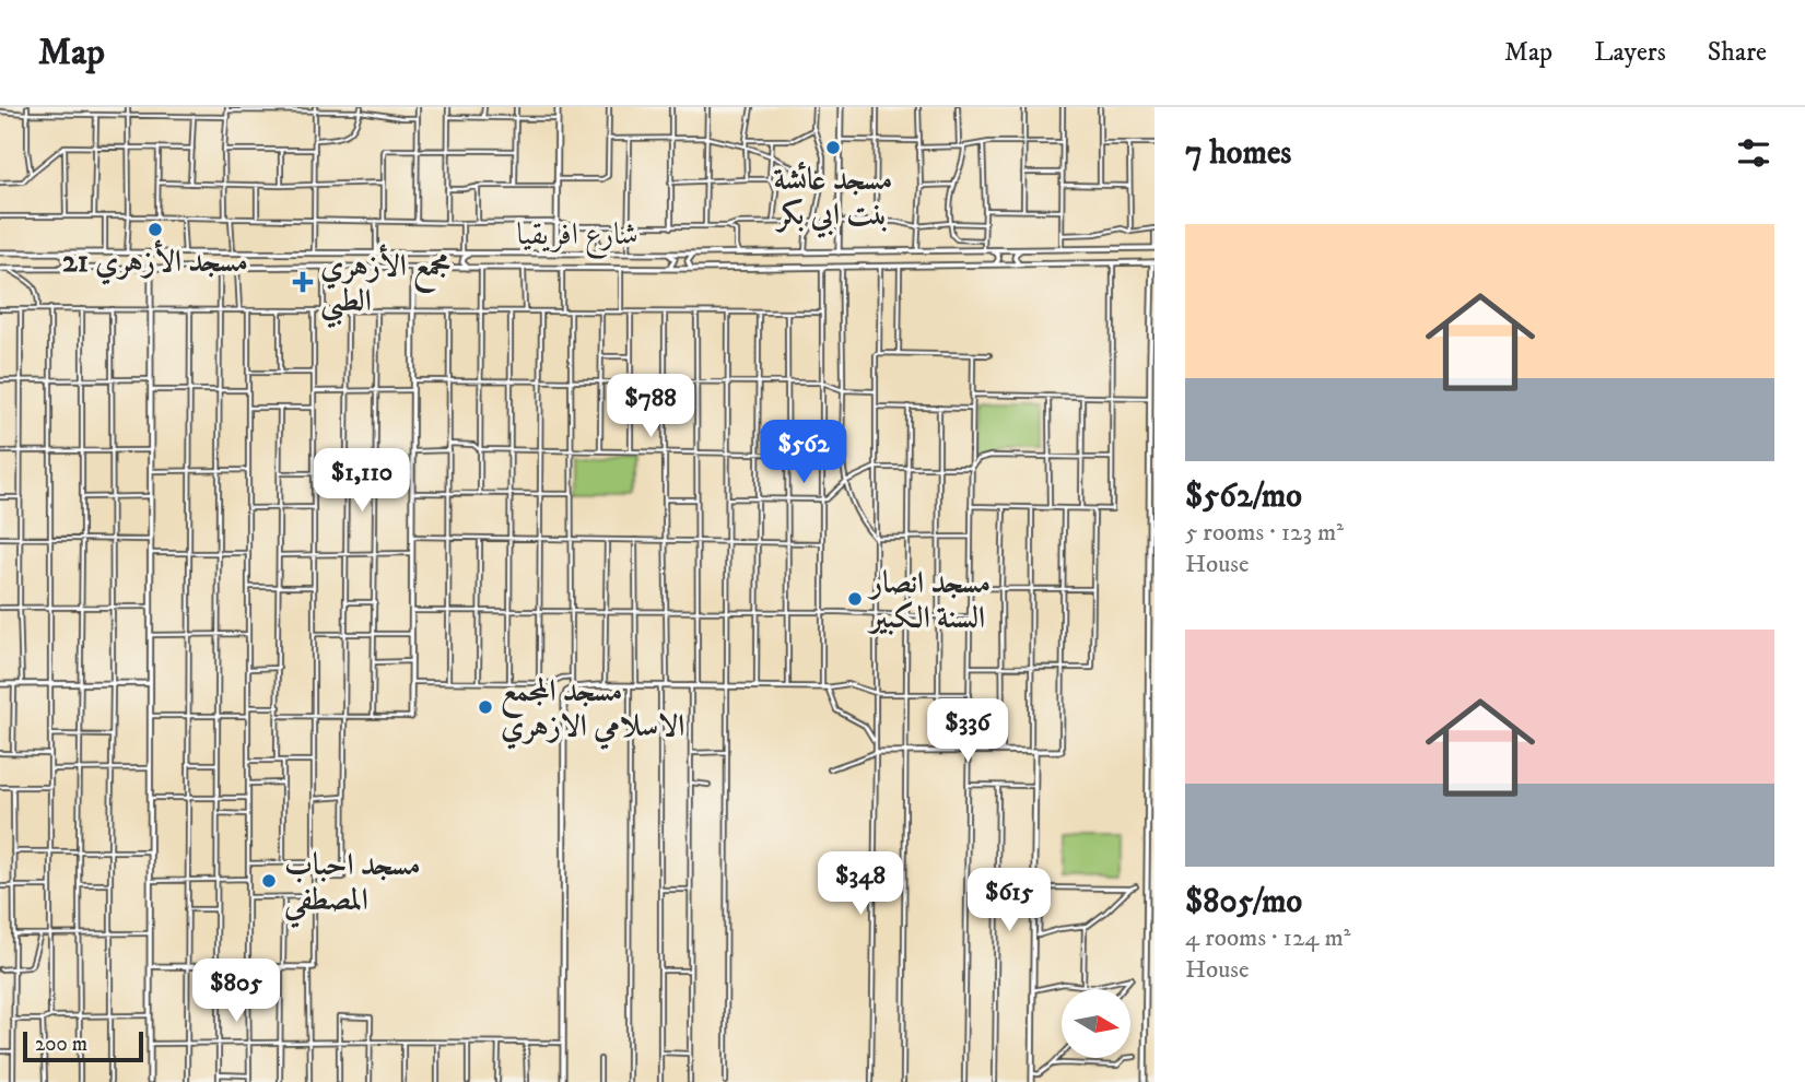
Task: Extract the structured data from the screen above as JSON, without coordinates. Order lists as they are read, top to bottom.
{
  "streets": {
    "street": ["شارع افريقيا"]
  },
  "places": {
    "other": [
      "مسجد عائشة بنت ابي بكر",
      "مسجد الأزهري 21",
      "مسجد انصار السنة الكبير",
      "مسجد المجمع الاسلامي الازهري",
      "مسجد احباب المصطفي"
    ],
    "health": ["مجمع الأزهري الطبي"]
  },
  "scale_bar": "200 m",
  "north": "right",
  "page": {
    "header": "Map",
    "nav": ["Map", "Layers", "Share"],
    "heading": "7 homes",
    "list": [
      {
        "name": "$562/mo",
        "note": "5 rooms · 123 m² · House"
      },
      {
        "name": "$805/mo",
        "note": "4 rooms · 124 m² · House"
      }
    ],
    "price": [
      "$788",
      "$562",
      "$1,110",
      "$336",
      "$348",
      "$615",
      "$805"
    ],
    "scale": "200 m"
  }
}
